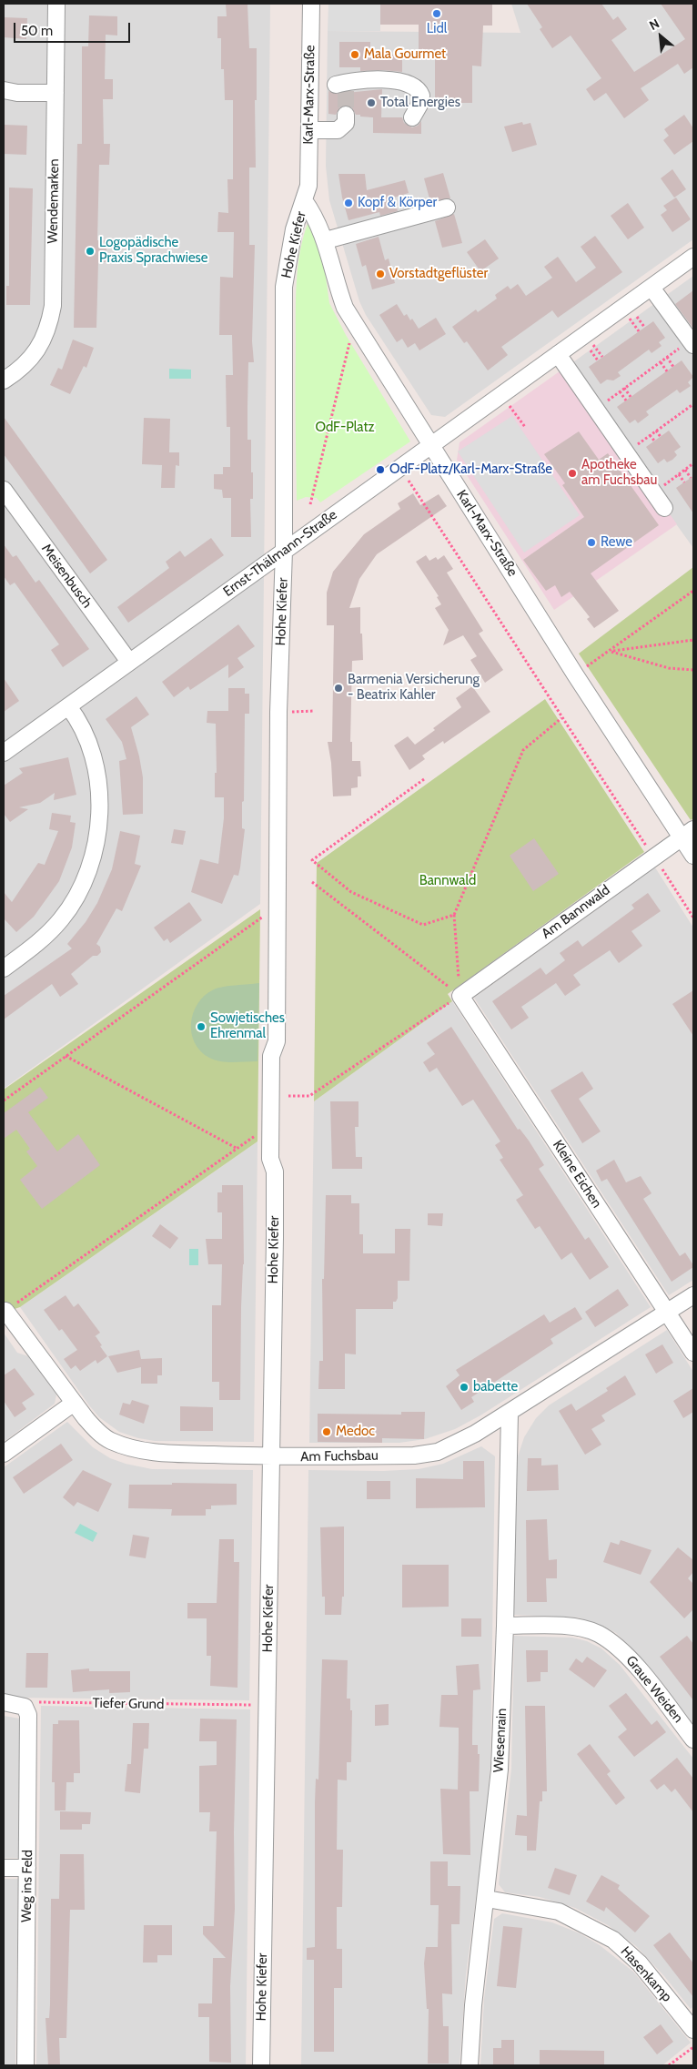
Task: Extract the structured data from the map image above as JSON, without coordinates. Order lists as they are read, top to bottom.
{
  "streets": {
    "street": [
      "Karl-Marx-Straße",
      "Wendemarken",
      "Hohe Kiefer",
      "Ernst-Thälmann-Straße",
      "Meisenbusch",
      "Am Bannwald",
      "Kleine Eichen",
      "Am Fuchsbau",
      "Graue Weiden",
      "Wiesenrain",
      "Weg ins Feld",
      "Hasenkamp"
    ],
    "path": ["Tiefer Grund"]
  },
  "crossings": [
    ["Karl-Marx-Straße", "Hohe Kiefer"],
    ["Karl-Marx-Straße", "Ernst-Thälmann-Straße"],
    ["Karl-Marx-Straße", "Am Bannwald"],
    ["Hohe Kiefer", "Ernst-Thälmann-Straße"],
    ["Hohe Kiefer", "Am Fuchsbau"],
    ["Ernst-Thälmann-Straße", "Meisenbusch"],
    ["Am Bannwald", "Kleine Eichen"],
    ["Kleine Eichen", "Am Fuchsbau"],
    ["Am Fuchsbau", "Wiesenrain"],
    ["Graue Weiden", "Wiesenrain"],
    ["Tiefer Grund", "Weg ins Feld"],
    ["Wiesenrain", "Hasenkamp"]
  ],
  "parks": ["OdF-Platz", "Bannwald"],
  "places": [
    "Lidl",
    "Mala Gourmet",
    "Total Energies",
    "Kopf & Körper",
    "Logopädische Praxis Sprachwiese",
    "Vorstadtgeflüster",
    "OdF-Platz/Karl-Marx-Straße",
    "Apotheke am Fuchsbau",
    "Rewe",
    "Barmenia Versicherung - Beatrix Kahler",
    "Sowjetisches Ehrenmal",
    "babette",
    "Medoc"
  ],
  "scale_bar": "50 m",
  "north": "top left"
}
